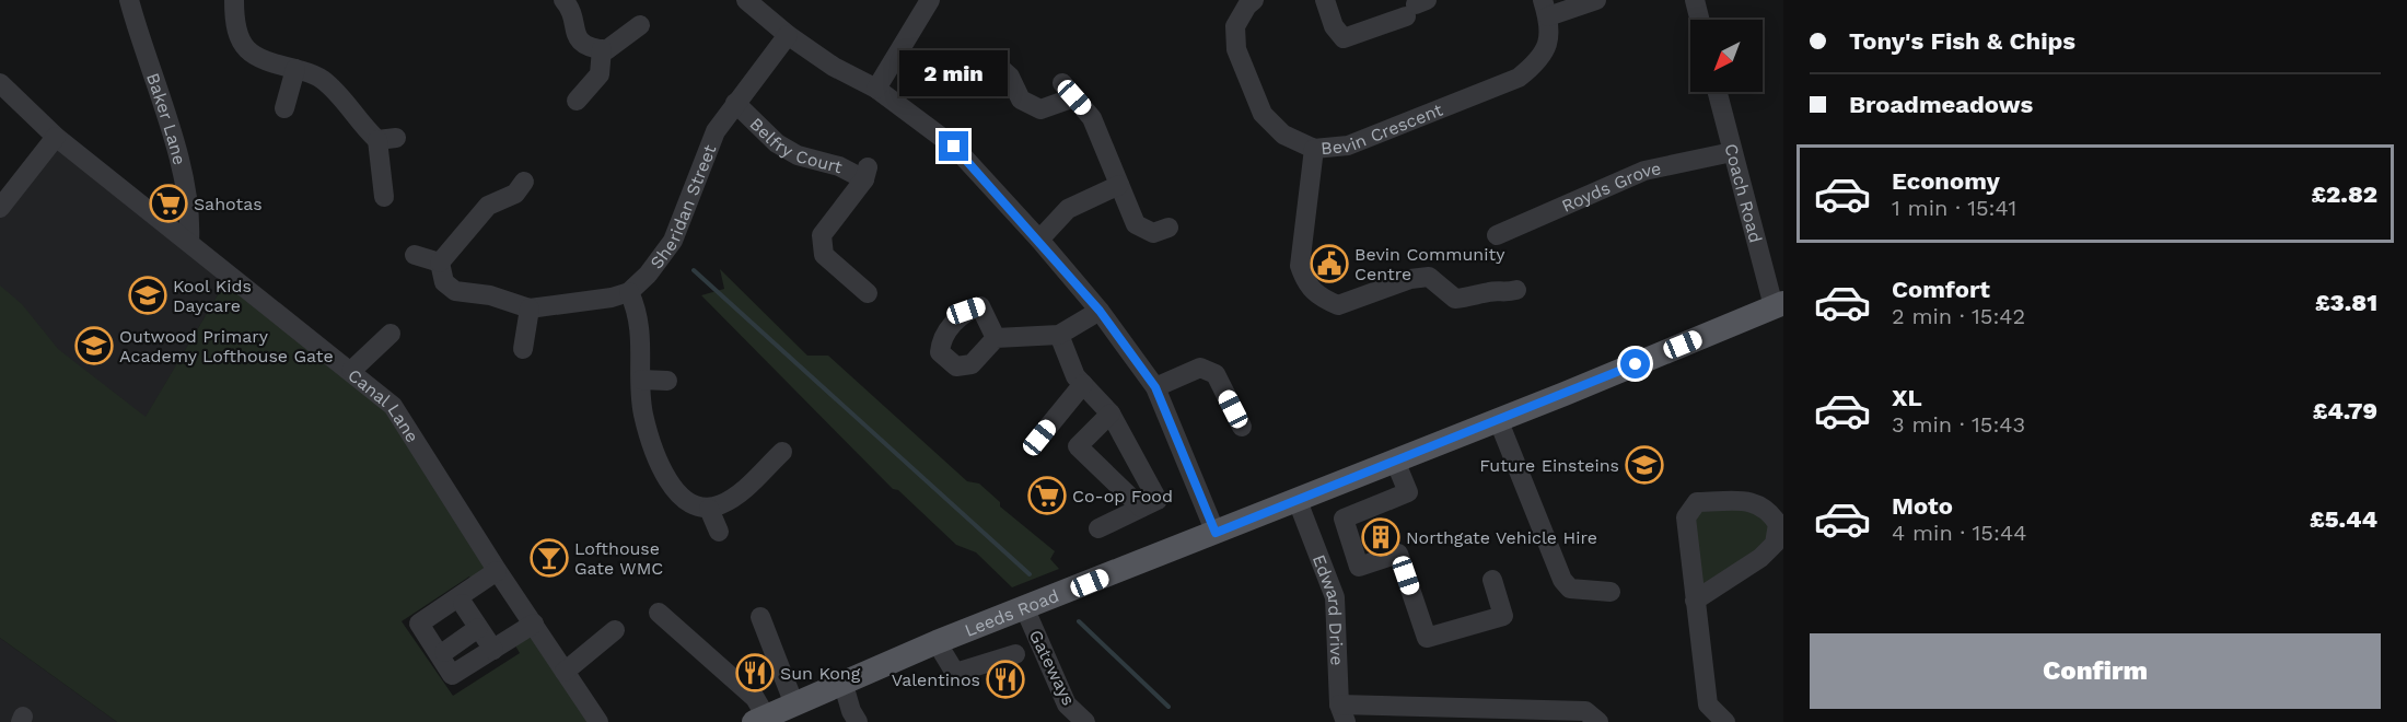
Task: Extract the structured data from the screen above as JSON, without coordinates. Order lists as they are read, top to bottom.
{
  "streets": {
    "main road": ["Leeds Road"],
    "street": [
      "Baker Lane",
      "Bevin Crescent",
      "Belfry Court",
      "Royds Grove",
      "Coach Road",
      "Sheridan Street",
      "Canal Lane",
      "Edward Drive",
      "Gateways"
    ]
  },
  "crossings": [
    ["Baker Lane", "Canal Lane"],
    ["Belfry Court", "Sheridan Street"],
    ["Royds Grove", "Coach Road"],
    ["Coach Road", "Leeds Road"],
    ["Edward Drive", "Leeds Road"],
    ["Leeds Road", "Gateways"]
  ],
  "places": {
    "supermarket": ["Sahotas", "Co-op Food"],
    "public building": ["Bevin Community Centre"],
    "school or university": ["Kool Kids Daycare", "Outwood Primary Academy Lofthouse Gate", "Future Einsteins"],
    "building": ["Northgate Vehicle Hire"],
    "bar": ["Lofthouse Gate WMC"],
    "restaurant": ["Sun Kong", "Valentinos"]
  },
  "north": "bottom left",
  "page": {
    "banner": ["Tony's Fish & Chips", "Broadmeadows"],
    "bubble": "2 min",
    "list": [
      {
        "name": "Economy",
        "note": "1 min · 15:41",
        "value": "£2.82"
      },
      {
        "name": "Comfort",
        "note": "2 min · 15:42",
        "value": "£3.81"
      },
      {
        "name": "XL",
        "note": "3 min · 15:43",
        "value": "£4.79"
      },
      {
        "name": "Moto",
        "note": "4 min · 15:44",
        "value": "£5.44"
      }
    ],
    "buttons": "Confirm"
  }
}
